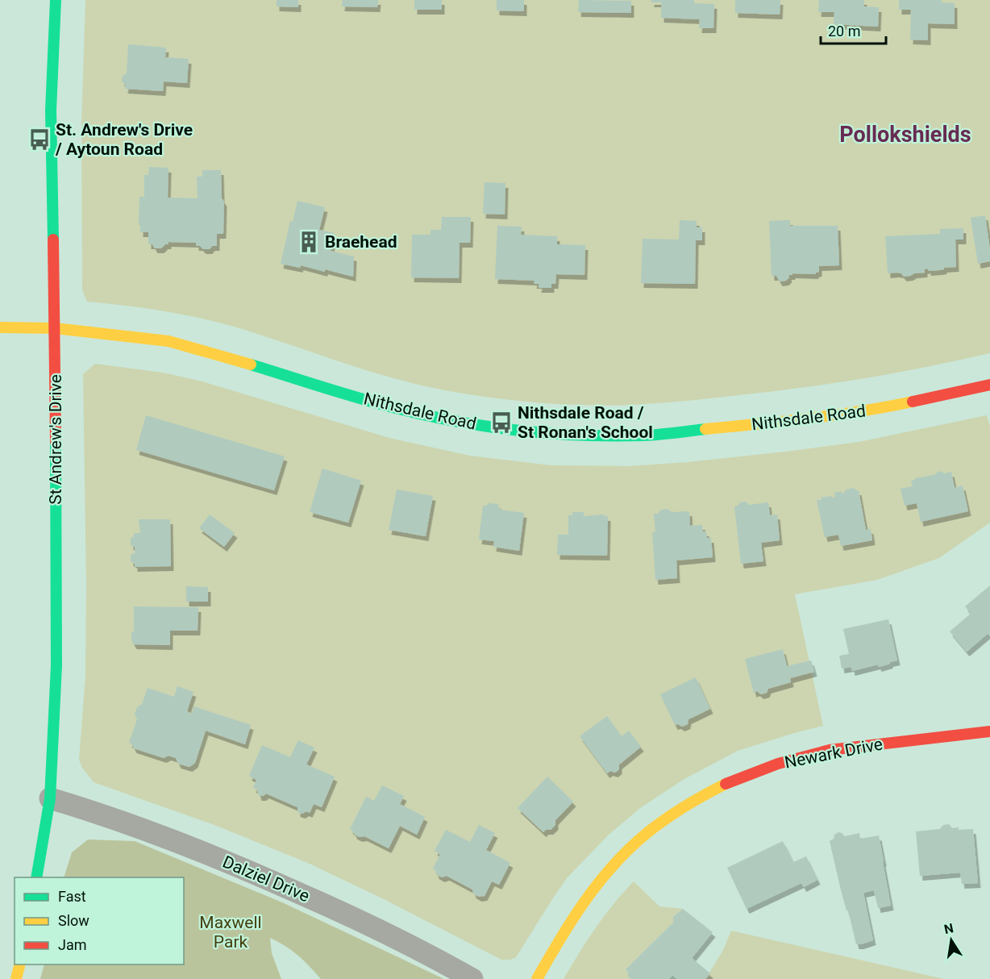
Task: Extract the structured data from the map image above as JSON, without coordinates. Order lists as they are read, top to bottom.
{
  "streets": {
    "street": [
      "Nithsdale Road",
      "St Andrew's Drive",
      "Newark Drive",
      "Dalziel Drive"
    ]
  },
  "crossings": [
    ["Nithsdale Road", "St Andrew's Drive"],
    ["St Andrew's Drive", "Dalziel Drive"]
  ],
  "districts": ["Pollokshields"],
  "parks": ["Maxwell Park"],
  "places": {
    "bus stop": ["St. Andrew's Drive / Aytoun Road", "Nithsdale Road / St Ronan's School"],
    "building": ["Braehead"]
  },
  "legend": ["Fast", "Slow", "Jam"],
  "scale_bar": "20 m",
  "north": "top"
}
